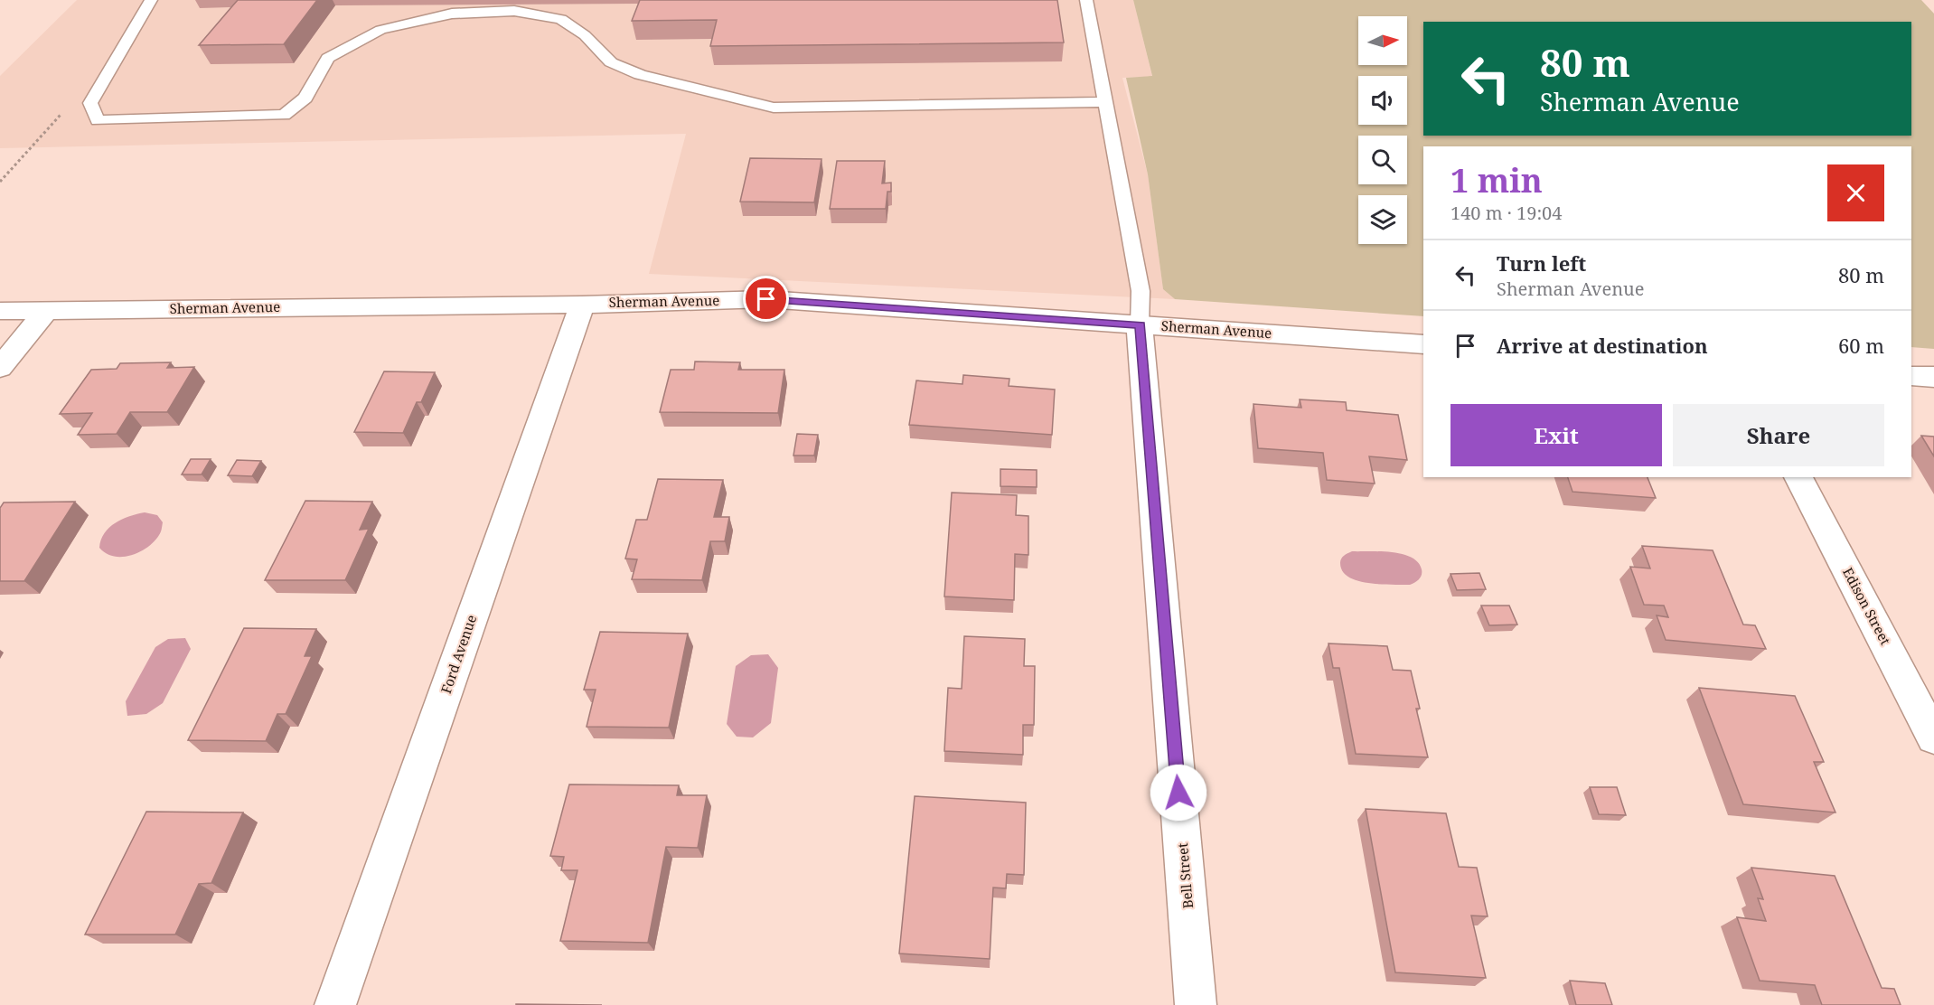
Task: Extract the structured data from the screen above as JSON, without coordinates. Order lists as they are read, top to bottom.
{
  "streets": {
    "street": [
      "Sherman Avenue",
      "Edison Street",
      "Ford Avenue",
      "Bell Street"
    ]
  },
  "crossings": [
    ["Sherman Avenue", "Ford Avenue"],
    ["Sherman Avenue", "Bell Street"]
  ],
  "north": "right",
  "page": {
    "turn": ["80 m", "Sherman Avenue"],
    "heading": ["1 min", "140 m · 19:04"],
    "list": [
      {
        "name": "Turn left",
        "note": "Sherman Avenue",
        "value": "80 m"
      },
      {
        "name": "Arrive at destination",
        "value": "60 m"
      }
    ],
    "buttons": ["Exit", "Share"]
  }
}
